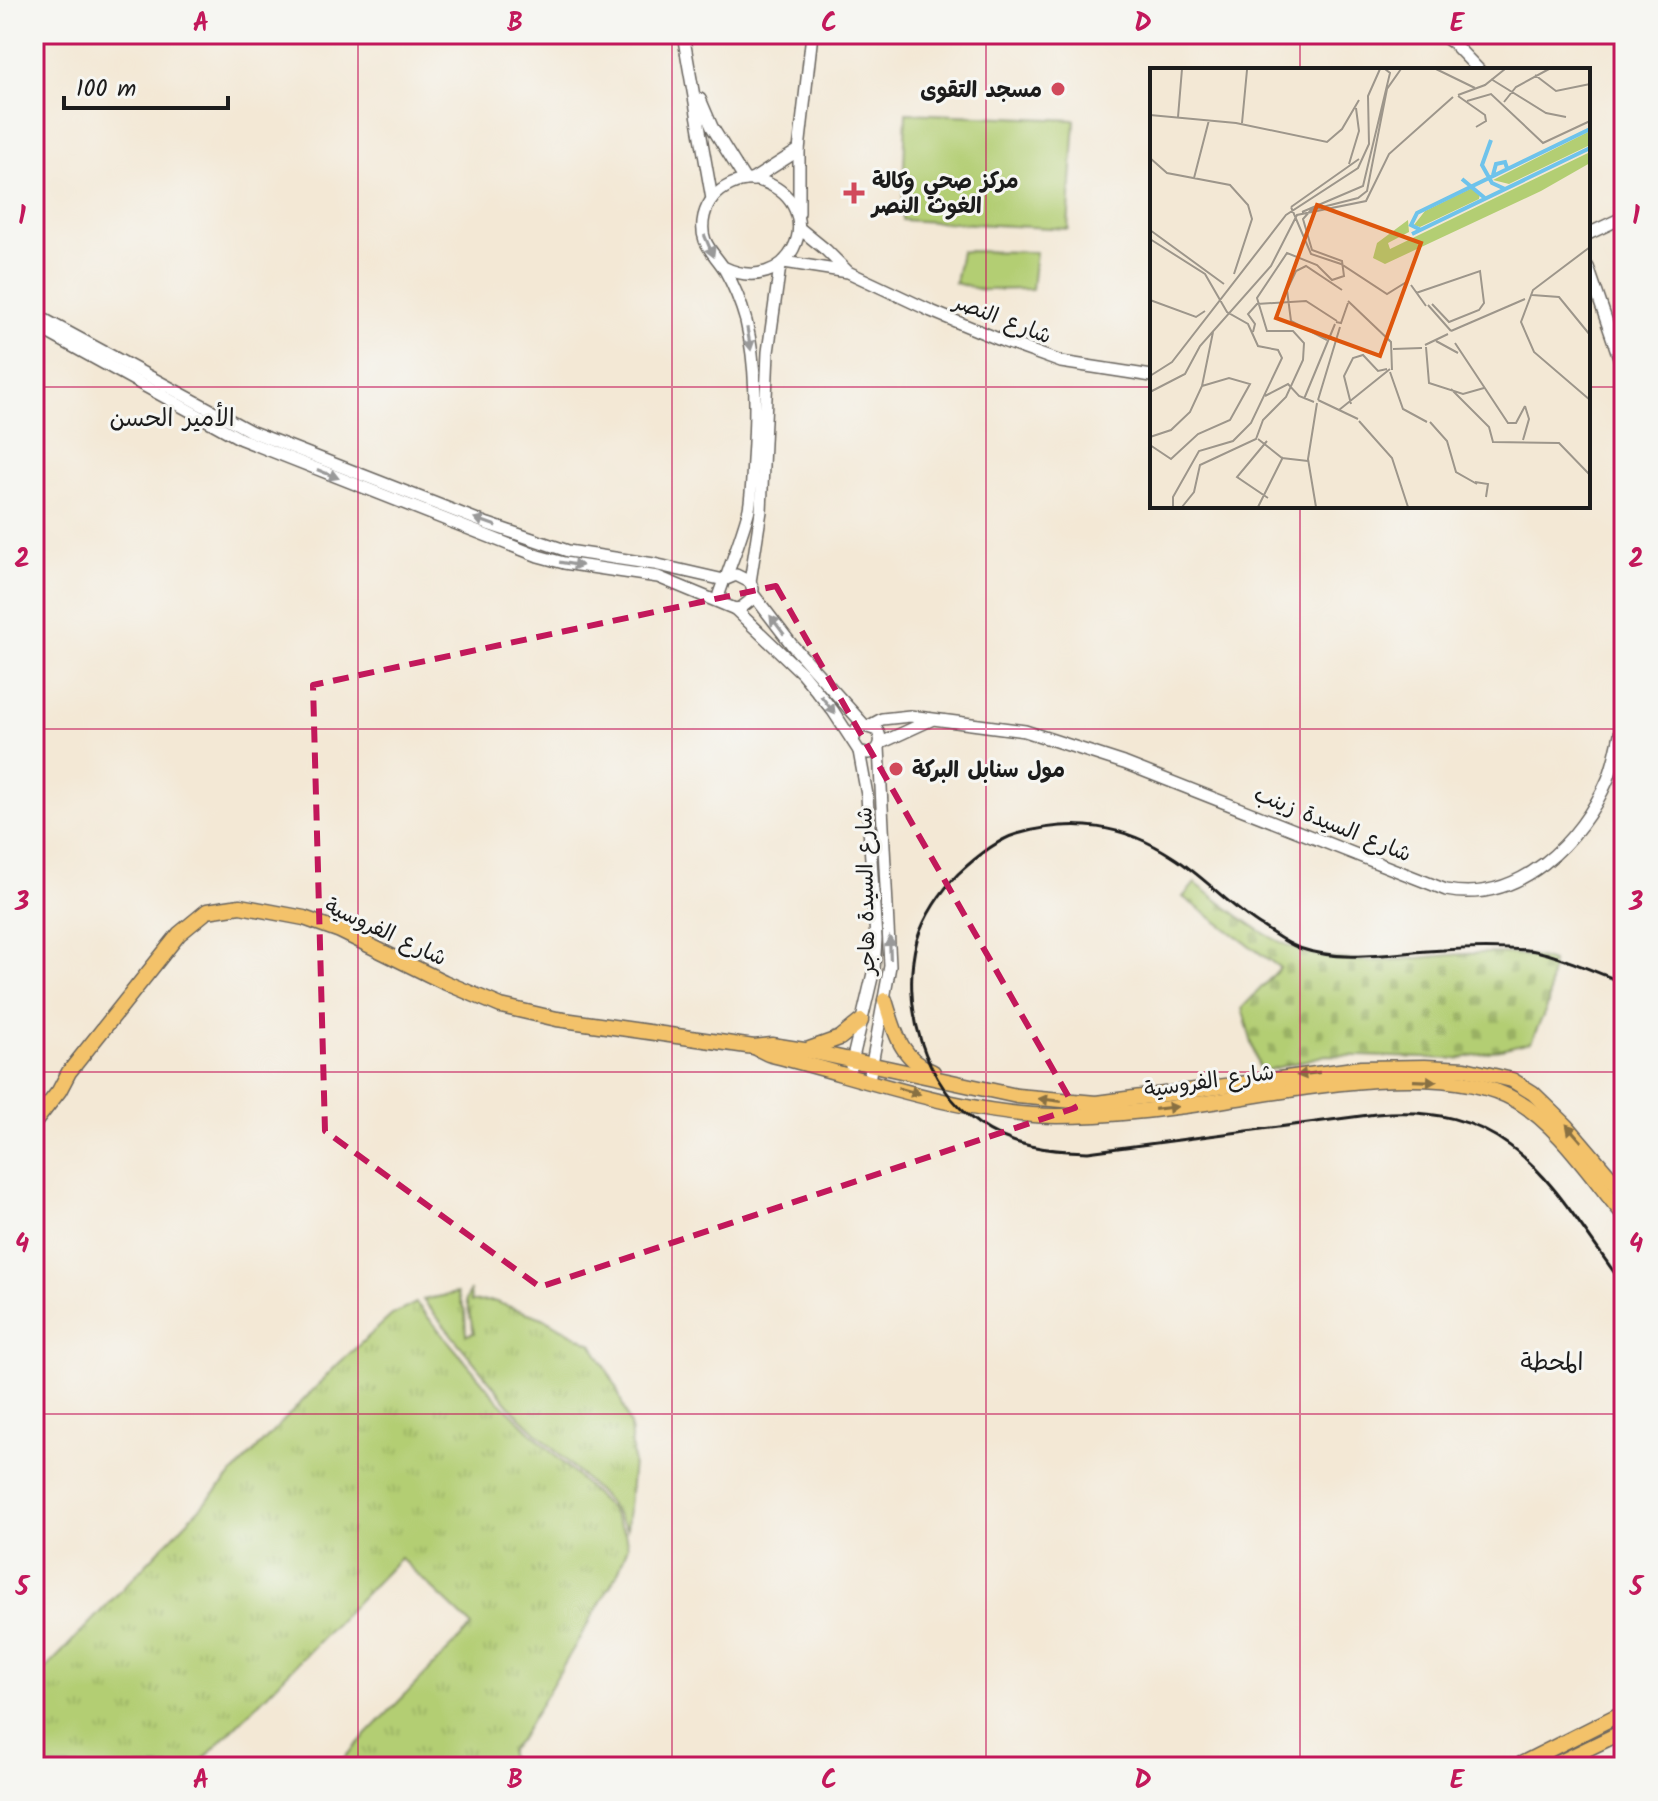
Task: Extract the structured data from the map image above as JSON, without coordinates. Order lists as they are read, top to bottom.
{
  "streets": {
    "main road": ["شارع الفروسية"],
    "street": ["شارع النصر", "شارع السيدة زينب", "شارع السيدة هاجر"]
  },
  "crossings": [
    ["شارع السيدة زينب", "شارع السيدة هاجر"],
    ["شارع السيدة هاجر", "شارع الفروسية"]
  ],
  "districts": ["الأمير الحسن", "المحطة"],
  "places": {
    "other": ["مسجد التقوى", "مول سنابل البركة"],
    "health": ["مركز صحي وكالة الغوث النصر"]
  },
  "scale_bar": "100 m",
  "grid": {
    "columns": [
      "A",
      "B",
      "C",
      "D",
      "E"
    ],
    "rows": [
      "1",
      "2",
      "3",
      "4",
      "5"
    ]
  }
}
